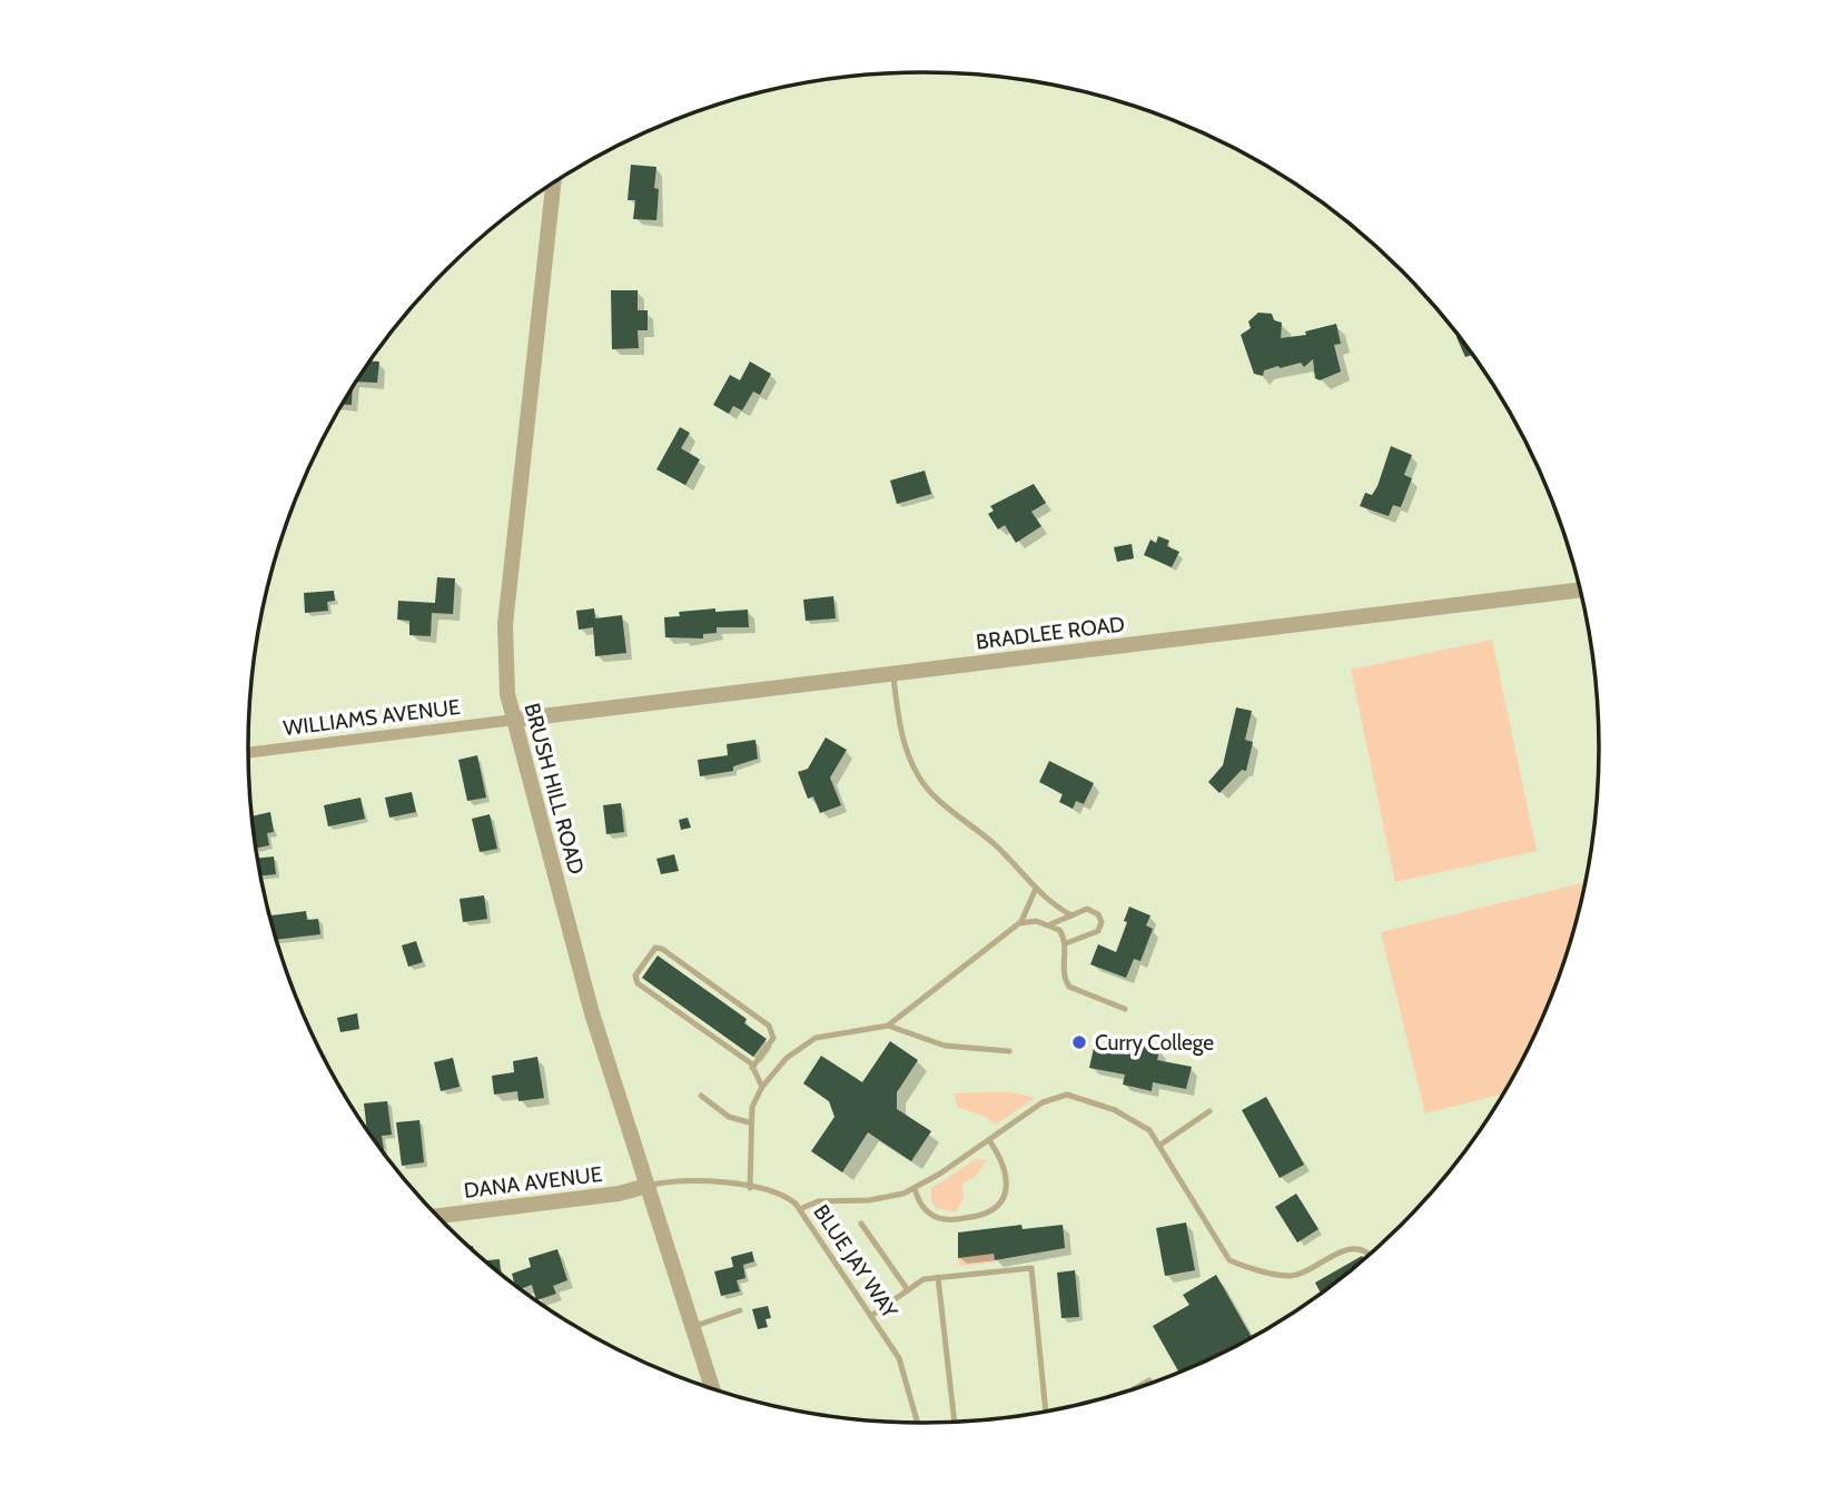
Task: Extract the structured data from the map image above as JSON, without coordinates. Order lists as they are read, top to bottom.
{
  "streets": {
    "street": [
      "BRADLEE ROAD",
      "WILLIAMS AVENUE",
      "BRUSH HILL ROAD",
      "DANA AVENUE"
    ],
    "lane": ["BLUE JAY WAY"]
  },
  "crossings": [
    ["BRADLEE ROAD", "WILLIAMS AVENUE"],
    ["BRADLEE ROAD", "BRUSH HILL ROAD"],
    ["WILLIAMS AVENUE", "BRUSH HILL ROAD"],
    ["BRUSH HILL ROAD", "DANA AVENUE"],
    ["BRUSH HILL ROAD", "BLUE JAY WAY"],
    ["DANA AVENUE", "BLUE JAY WAY"]
  ],
  "places": ["Curry College"]
}
